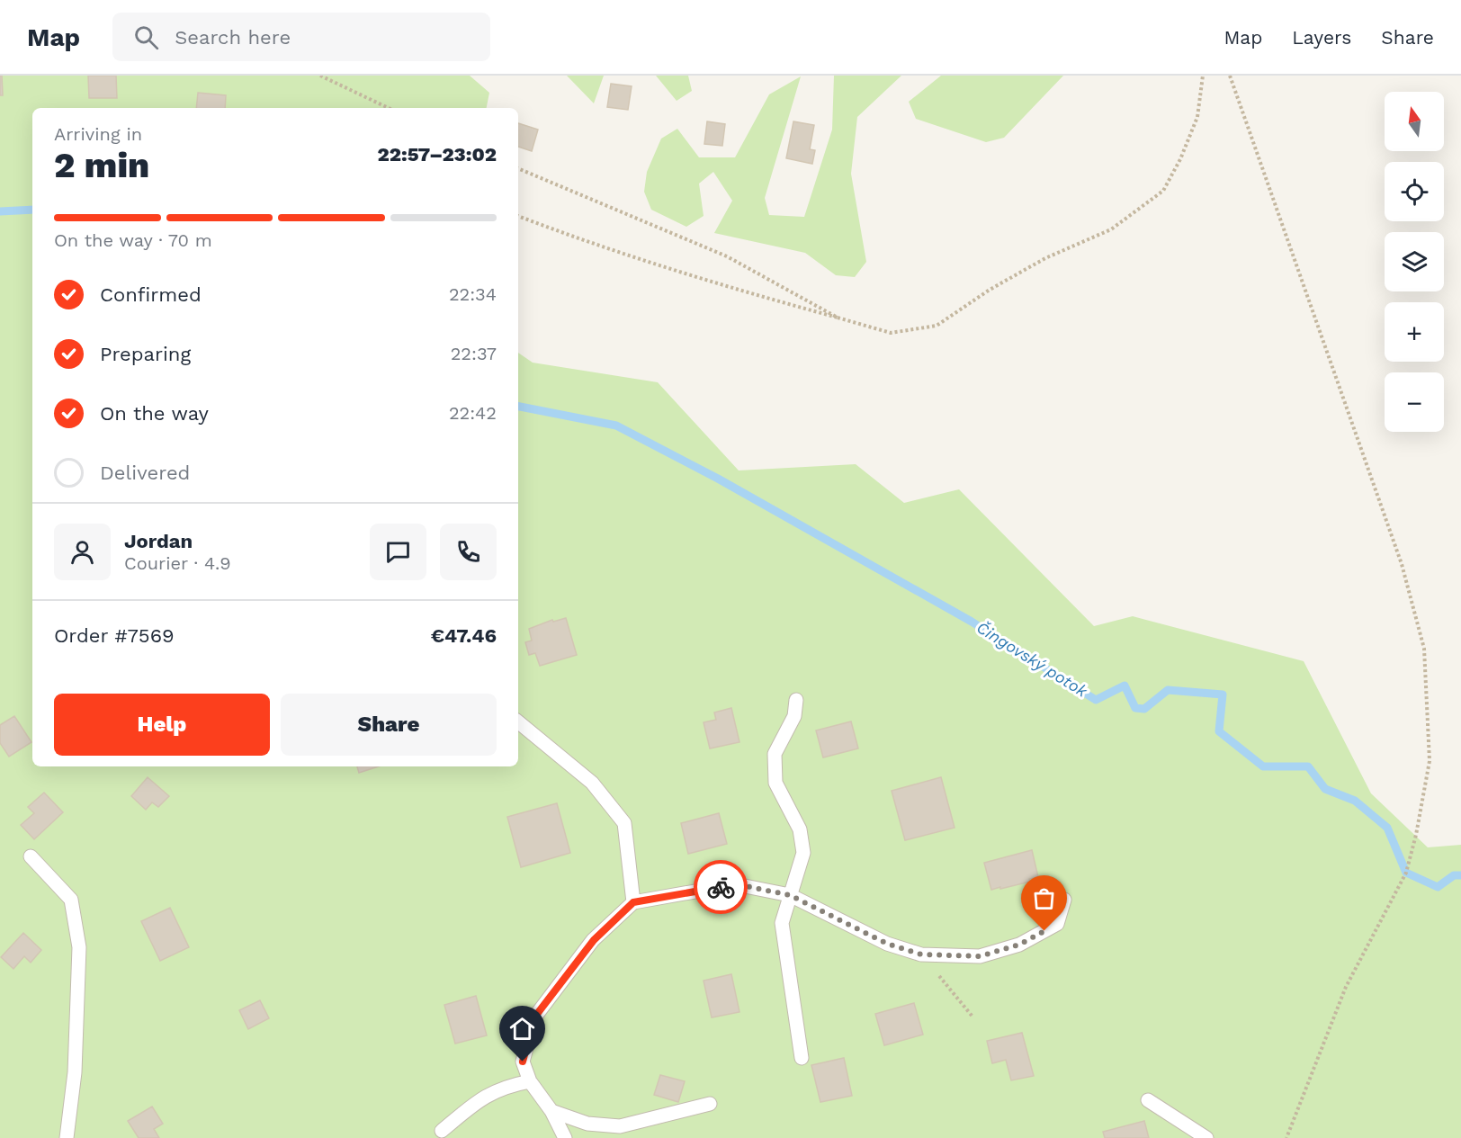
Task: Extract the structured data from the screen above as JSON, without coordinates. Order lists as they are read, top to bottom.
{
  "water": ["Čingovský potok"],
  "north": "top",
  "page": {
    "header": "Map",
    "search": "Search here",
    "nav": ["Map", "Layers", "Share"],
    "map_buttons": ["+", "−"],
    "heading": ["2 min", "Arriving in", "22:57–23:02"],
    "panel": [
      "Jordan",
      "Courier · 4.9",
      "Order #7569",
      "€47.46"
    ],
    "bar": "On the way · 70 m",
    "list": [
      ["Confirmed", "22:34"],
      ["Preparing", "22:37"],
      ["On the way", "22:42"],
      "Delivered"
    ],
    "buttons": ["Help", "Share"]
  }
}
